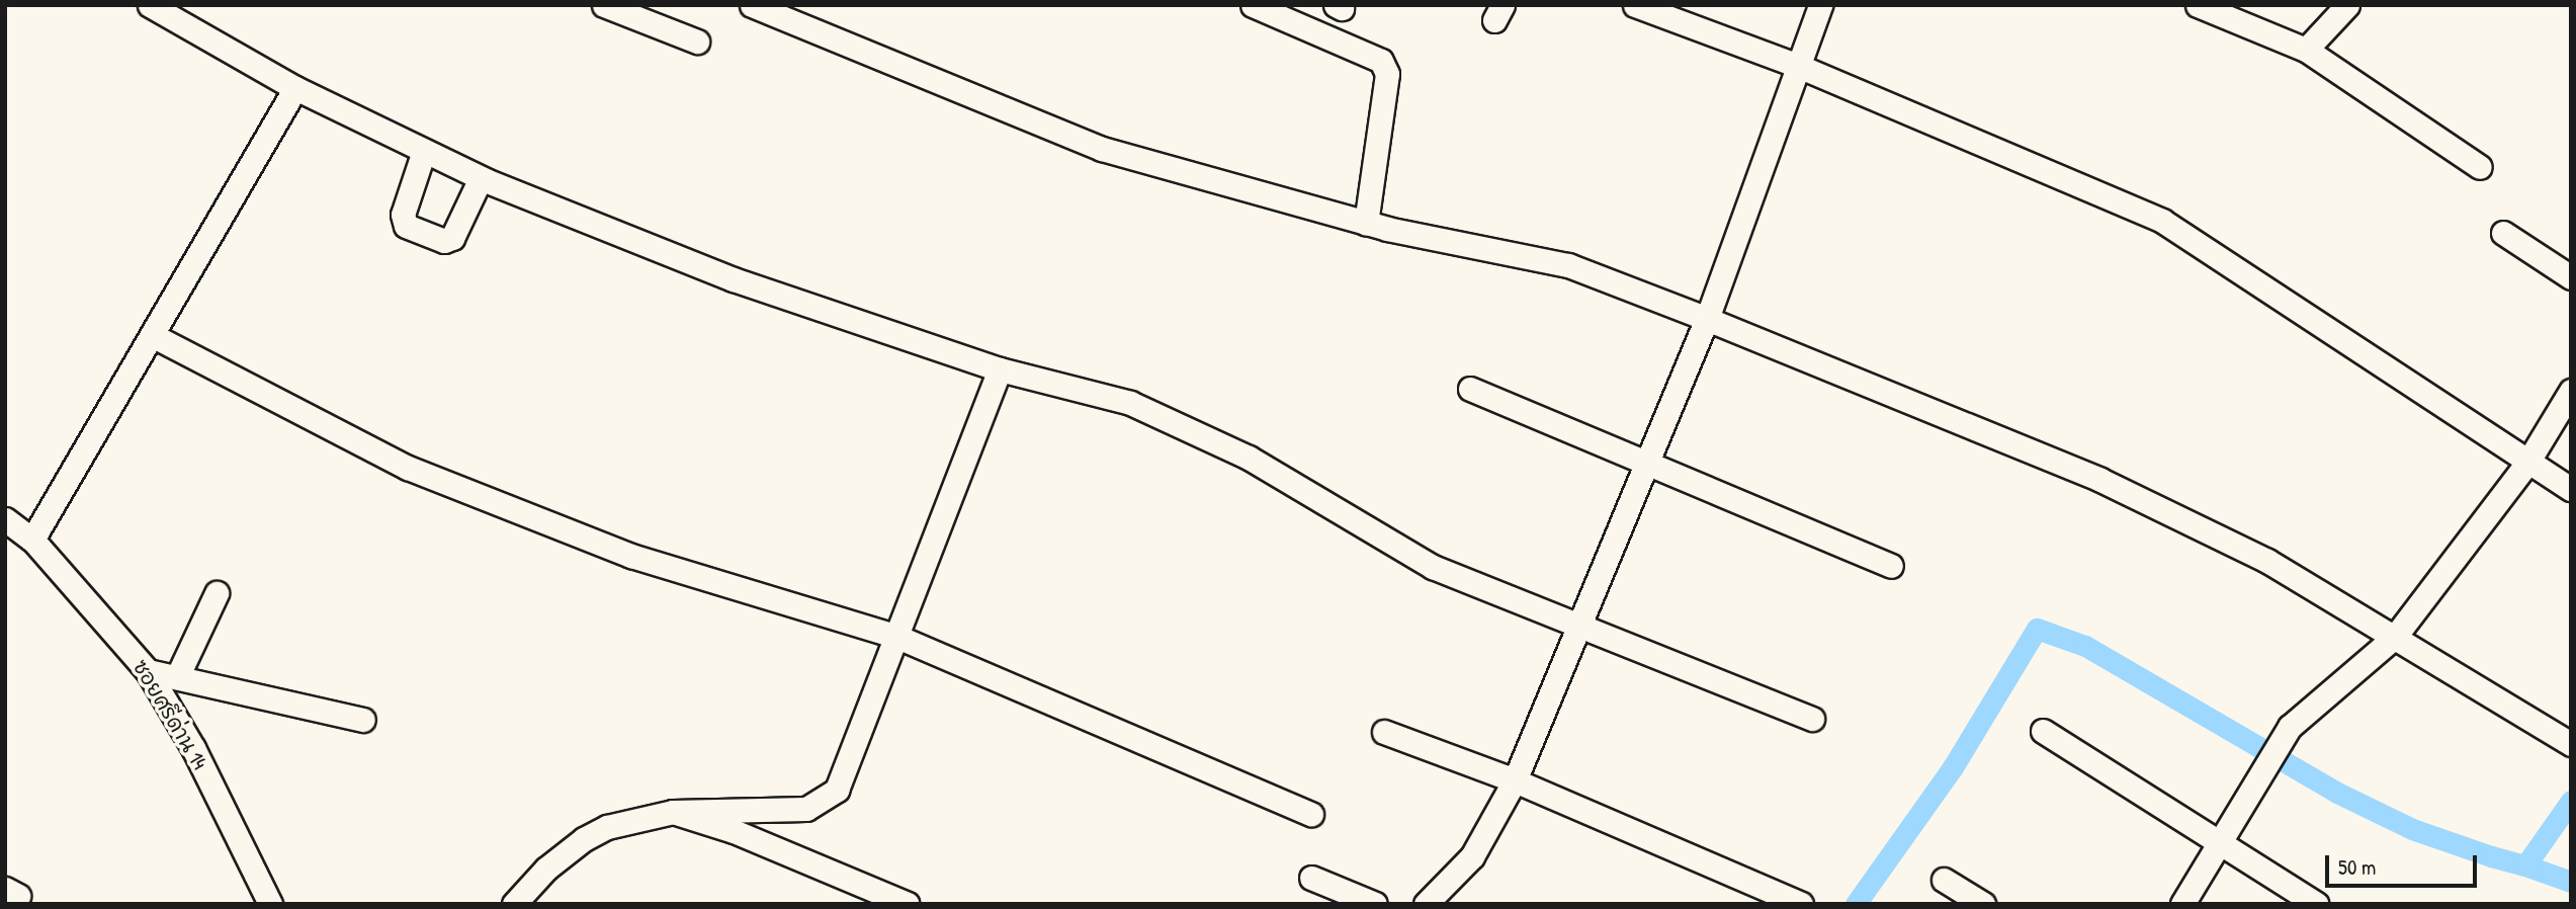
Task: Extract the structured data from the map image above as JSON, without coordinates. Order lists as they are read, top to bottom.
{
  "streets": {
    "street": ["ซอยศรีด่าน 14"]
  },
  "scale_bar": "50 m"
}
